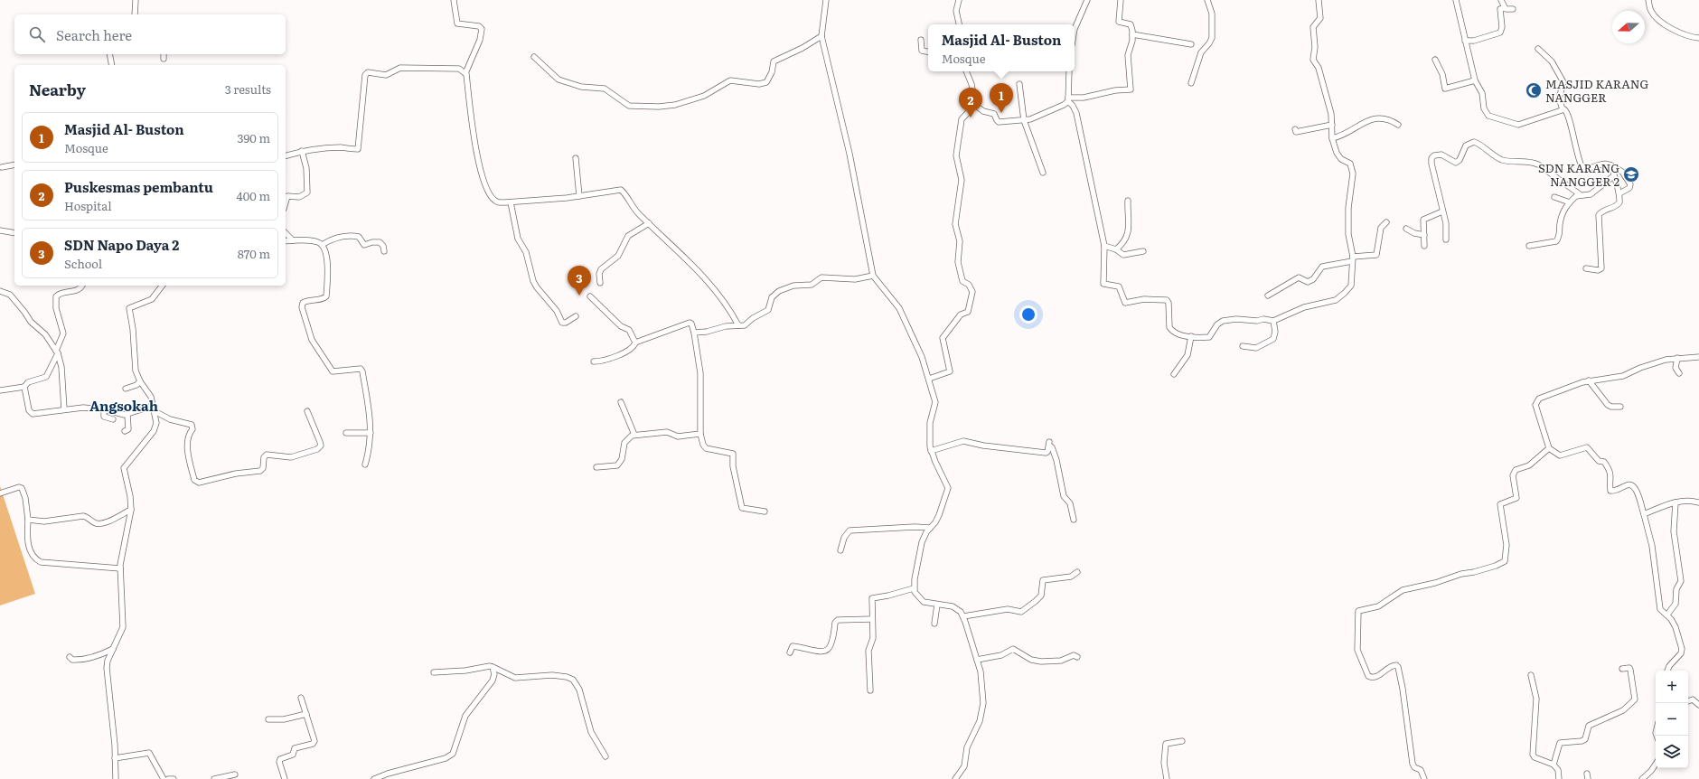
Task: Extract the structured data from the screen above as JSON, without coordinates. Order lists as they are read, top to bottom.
{
  "districts": ["Angsokah"],
  "places": {
    "mosque": ["MASJID KARANG NANGGER"],
    "school or university": ["SDN KARANG NANGGER 2"]
  },
  "north": "left",
  "page": {
    "search": "Search here",
    "popup": ["Masjid Al- Buston", "Mosque"],
    "heading": ["Nearby", "3 results"],
    "pins": ["1", "2", "3"],
    "list": [
      {
        "mark": "1",
        "name": "Masjid Al- Buston",
        "note": "Mosque",
        "value": "390 m"
      },
      {
        "mark": "2",
        "name": "Puskesmas pembantu",
        "note": "Hospital",
        "value": "400 m"
      },
      {
        "mark": "3",
        "name": "SDN Napo Daya 2",
        "note": "School",
        "value": "870 m"
      }
    ],
    "map_buttons": ["+", "−"]
  }
}
